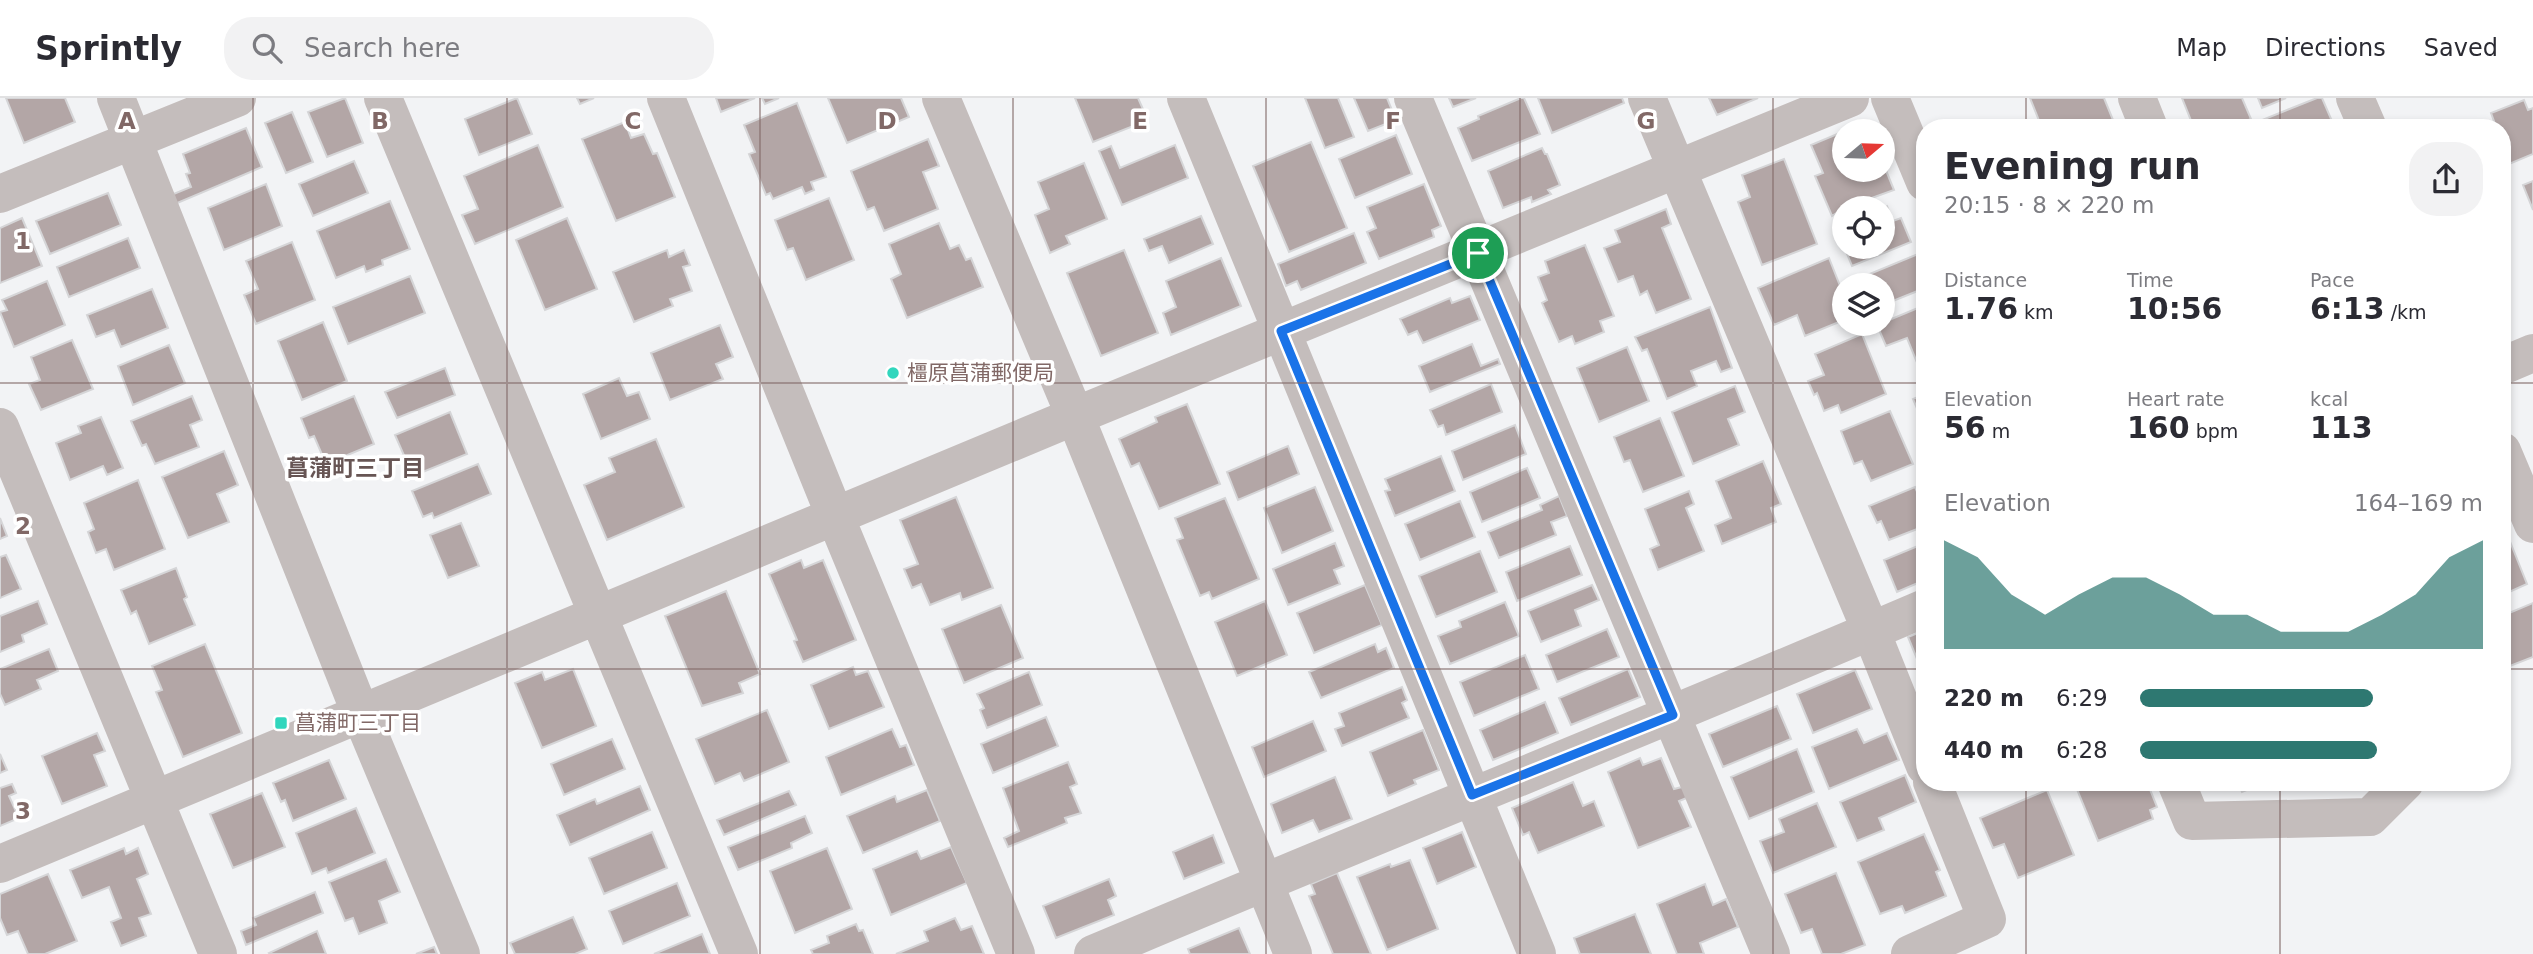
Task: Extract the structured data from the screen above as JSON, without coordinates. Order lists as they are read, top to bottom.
{
  "districts": ["菖蒲町三丁目"],
  "places": {
    "other": ["橿原菖蒲郵便局"],
    "transit": ["菖蒲町三丁目"]
  },
  "north": "right",
  "page": {
    "header": "Sprintly",
    "search": "Search here",
    "nav": ["Map", "Directions", "Saved"],
    "heading": ["Evening run", "20:15 · 8 × 220 m"],
    "stats": [
      ["Distance", "1.76 km"],
      ["Time", "10:56"],
      ["Pace", "6:13 /km"],
      ["Elevation", "56 m"],
      ["Heart rate", "160 bpm"],
      ["kcal", "113"]
    ],
    "chart": ["Elevation", "164–169 m"],
    "list": [
      {
        "name": "220 m",
        "note": "6:29"
      },
      {
        "name": "440 m",
        "note": "6:28"
      }
    ]
  },
  "grid": {
    "columns": [
      "A",
      "B",
      "C",
      "D",
      "E",
      "F",
      "G"
    ],
    "rows": ["1", "2", "3"]
  }
}
